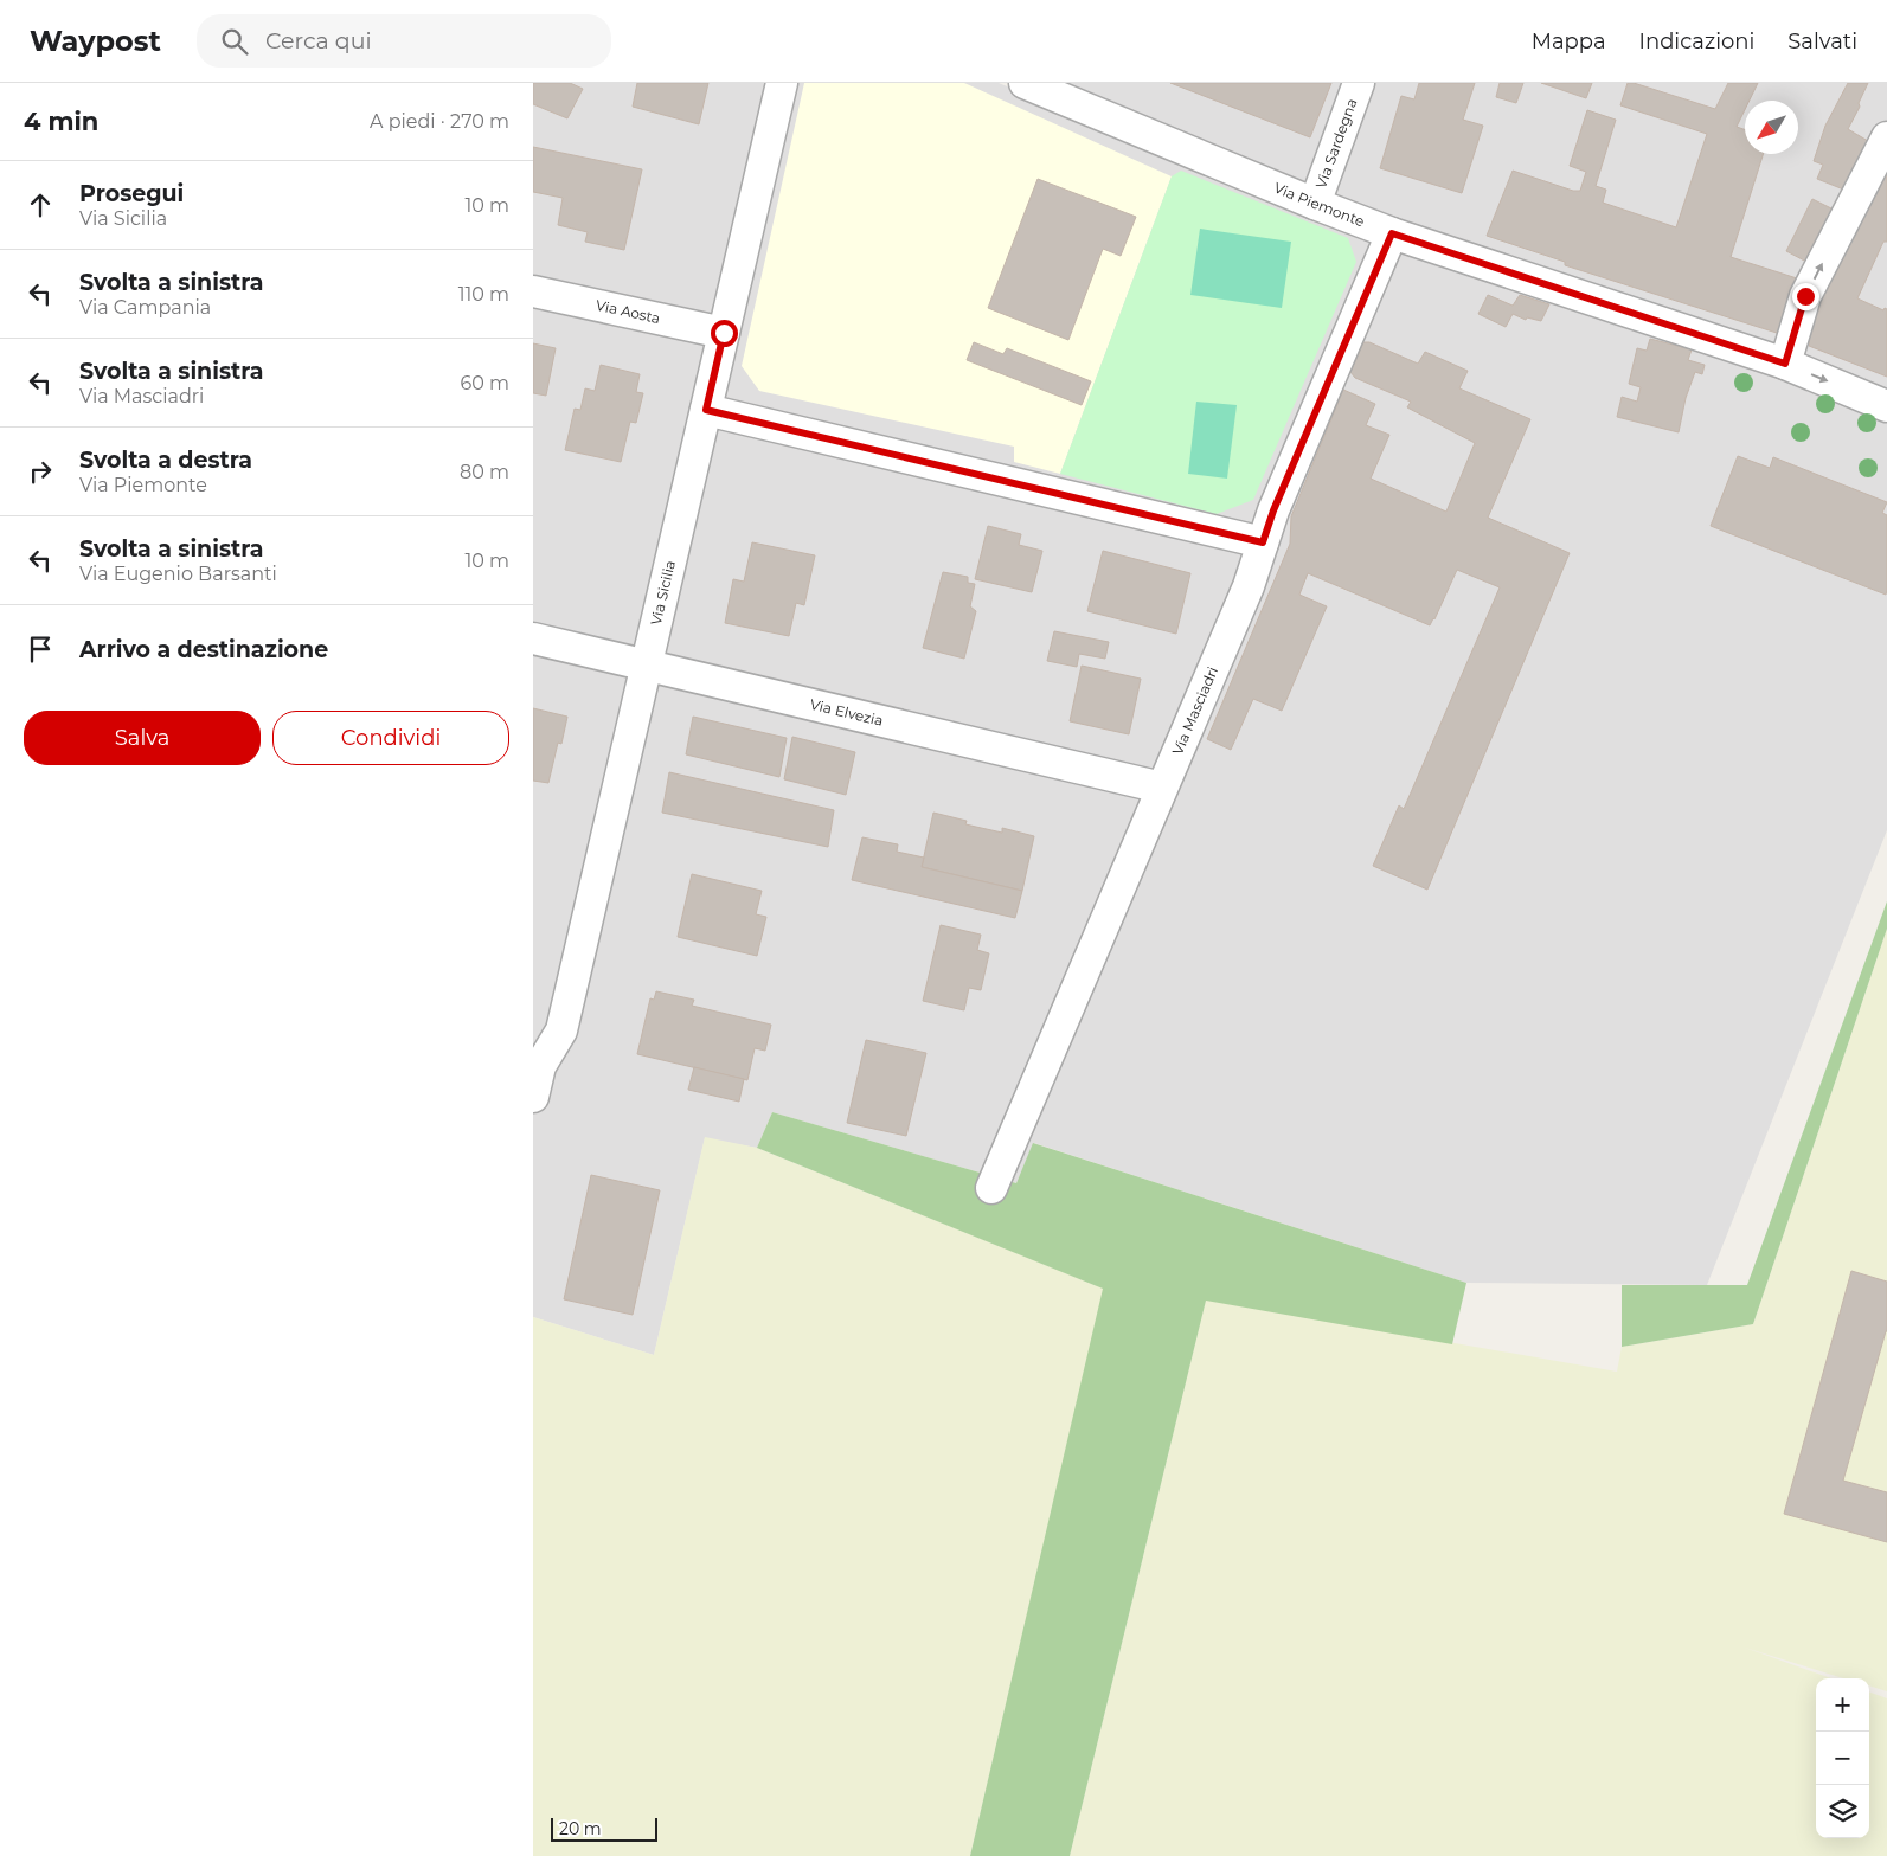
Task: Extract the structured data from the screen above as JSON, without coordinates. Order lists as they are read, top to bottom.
{
  "streets": {
    "street": [
      "Via Sardegna",
      "Via Piemonte",
      "Via Aosta",
      "Via Sicilia",
      "Via Masciadri",
      "Via Elvezia"
    ]
  },
  "crossings": [
    ["Via Sardegna", "Via Piemonte"],
    ["Via Piemonte", "Via Masciadri"],
    ["Via Aosta", "Via Sicilia"],
    ["Via Sicilia", "Via Elvezia"],
    ["Via Masciadri", "Via Elvezia"]
  ],
  "scale_bar": "20 m",
  "north": "bottom left",
  "page": {
    "header": "Waypost",
    "search": "Cerca qui",
    "nav": ["Mappa", "Indicazioni", "Salvati"],
    "heading": ["4 min", "A piedi · 270 m"],
    "list": [
      ["Prosegui", "Via Sicilia", "10 m"],
      ["Svolta a sinistra", "Via Campania", "110 m"],
      ["Svolta a sinistra", "Via Masciadri", "60 m"],
      ["Svolta a destra", "Via Piemonte", "80 m"],
      ["Svolta a sinistra", "Via Eugenio Barsanti", "10 m"],
      "Arrivo a destinazione"
    ],
    "buttons": ["Salva", "Condividi"],
    "map_buttons": ["+", "−"],
    "scale": "20 m"
  }
}
